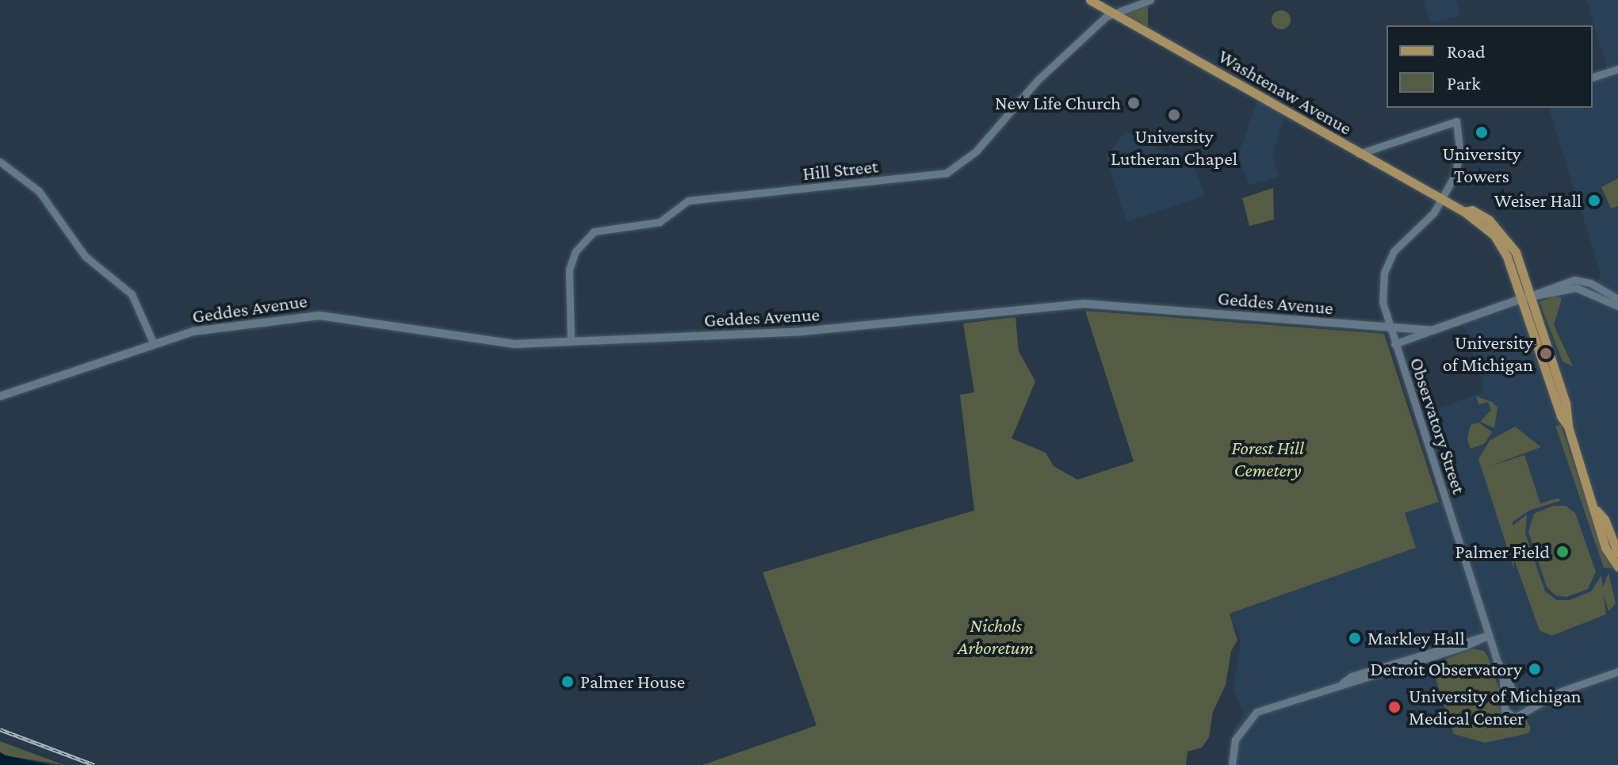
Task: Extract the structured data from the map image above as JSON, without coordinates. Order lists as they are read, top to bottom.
{
  "streets": {
    "main road": ["Washtenaw Avenue", "Geddes Avenue"],
    "street": ["Hill Street", "Observatory Street"]
  },
  "crossings": [
    ["Washtenaw Avenue", "Hill Street"],
    ["Washtenaw Avenue", "Geddes Avenue"],
    ["Washtenaw Avenue", "Observatory Street"],
    ["Hill Street", "Geddes Avenue"],
    ["Geddes Avenue", "Observatory Street"]
  ],
  "parks": ["Forest Hill Cemetery", "Nichols Arboretum"],
  "places": [
    "New Life Church",
    "University Lutheran Chapel",
    "University Towers",
    "Weiser Hall",
    "University of Michigan",
    "Palmer Field",
    "Markley Hall",
    "Detroit Observatory",
    "Palmer House",
    "University of Michigan Medical Center"
  ],
  "legend": ["Road", "Park"]
}
